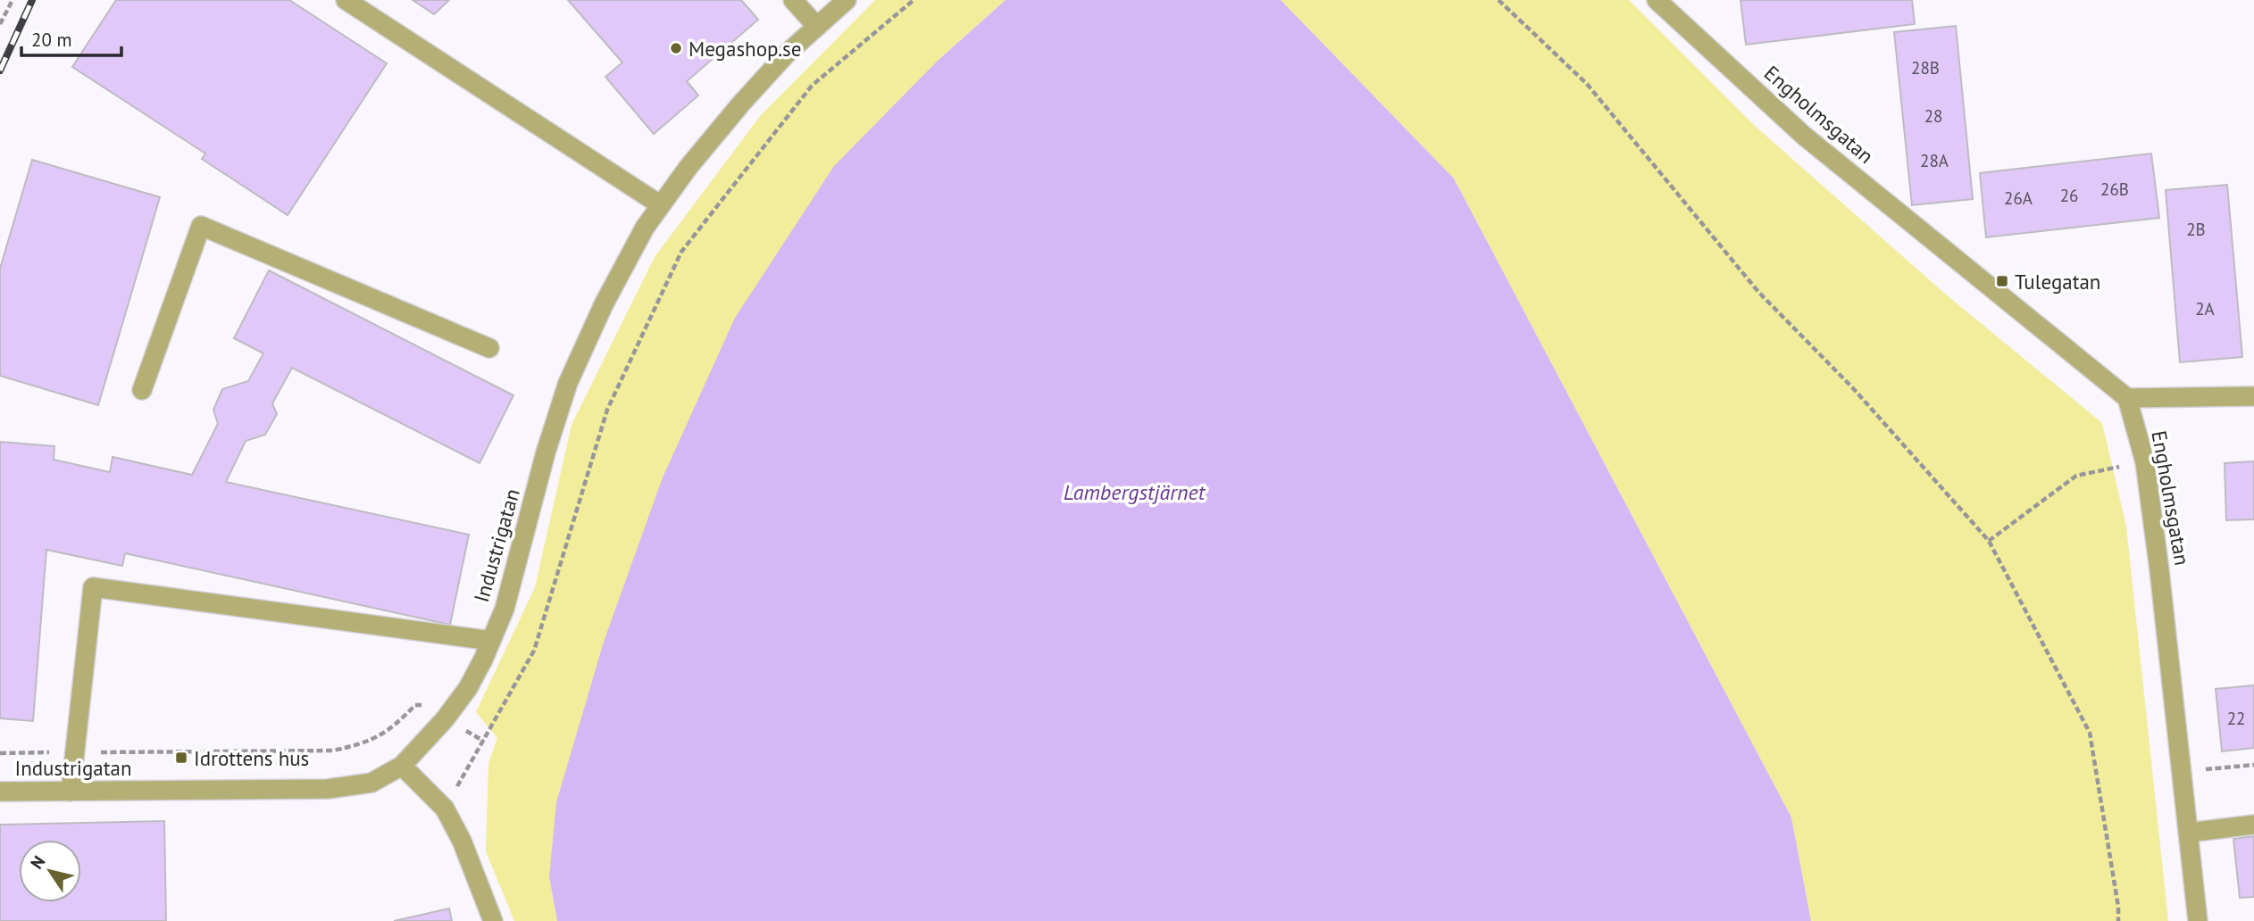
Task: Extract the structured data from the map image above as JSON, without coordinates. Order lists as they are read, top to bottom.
{
  "streets": {
    "street": ["Engholmsgatan", "Industrigatan"]
  },
  "water": ["Lambergstjärnet"],
  "places": {
    "other": ["Megashop.se"],
    "transit": ["Tulegatan", "Idrottens hus"]
  },
  "house_numbers": [
    "28B",
    "28",
    "28A",
    "26B",
    "26",
    "26A",
    "2B",
    "2A",
    "22"
  ],
  "scale_bar": "20 m",
  "north": "top left"
}
